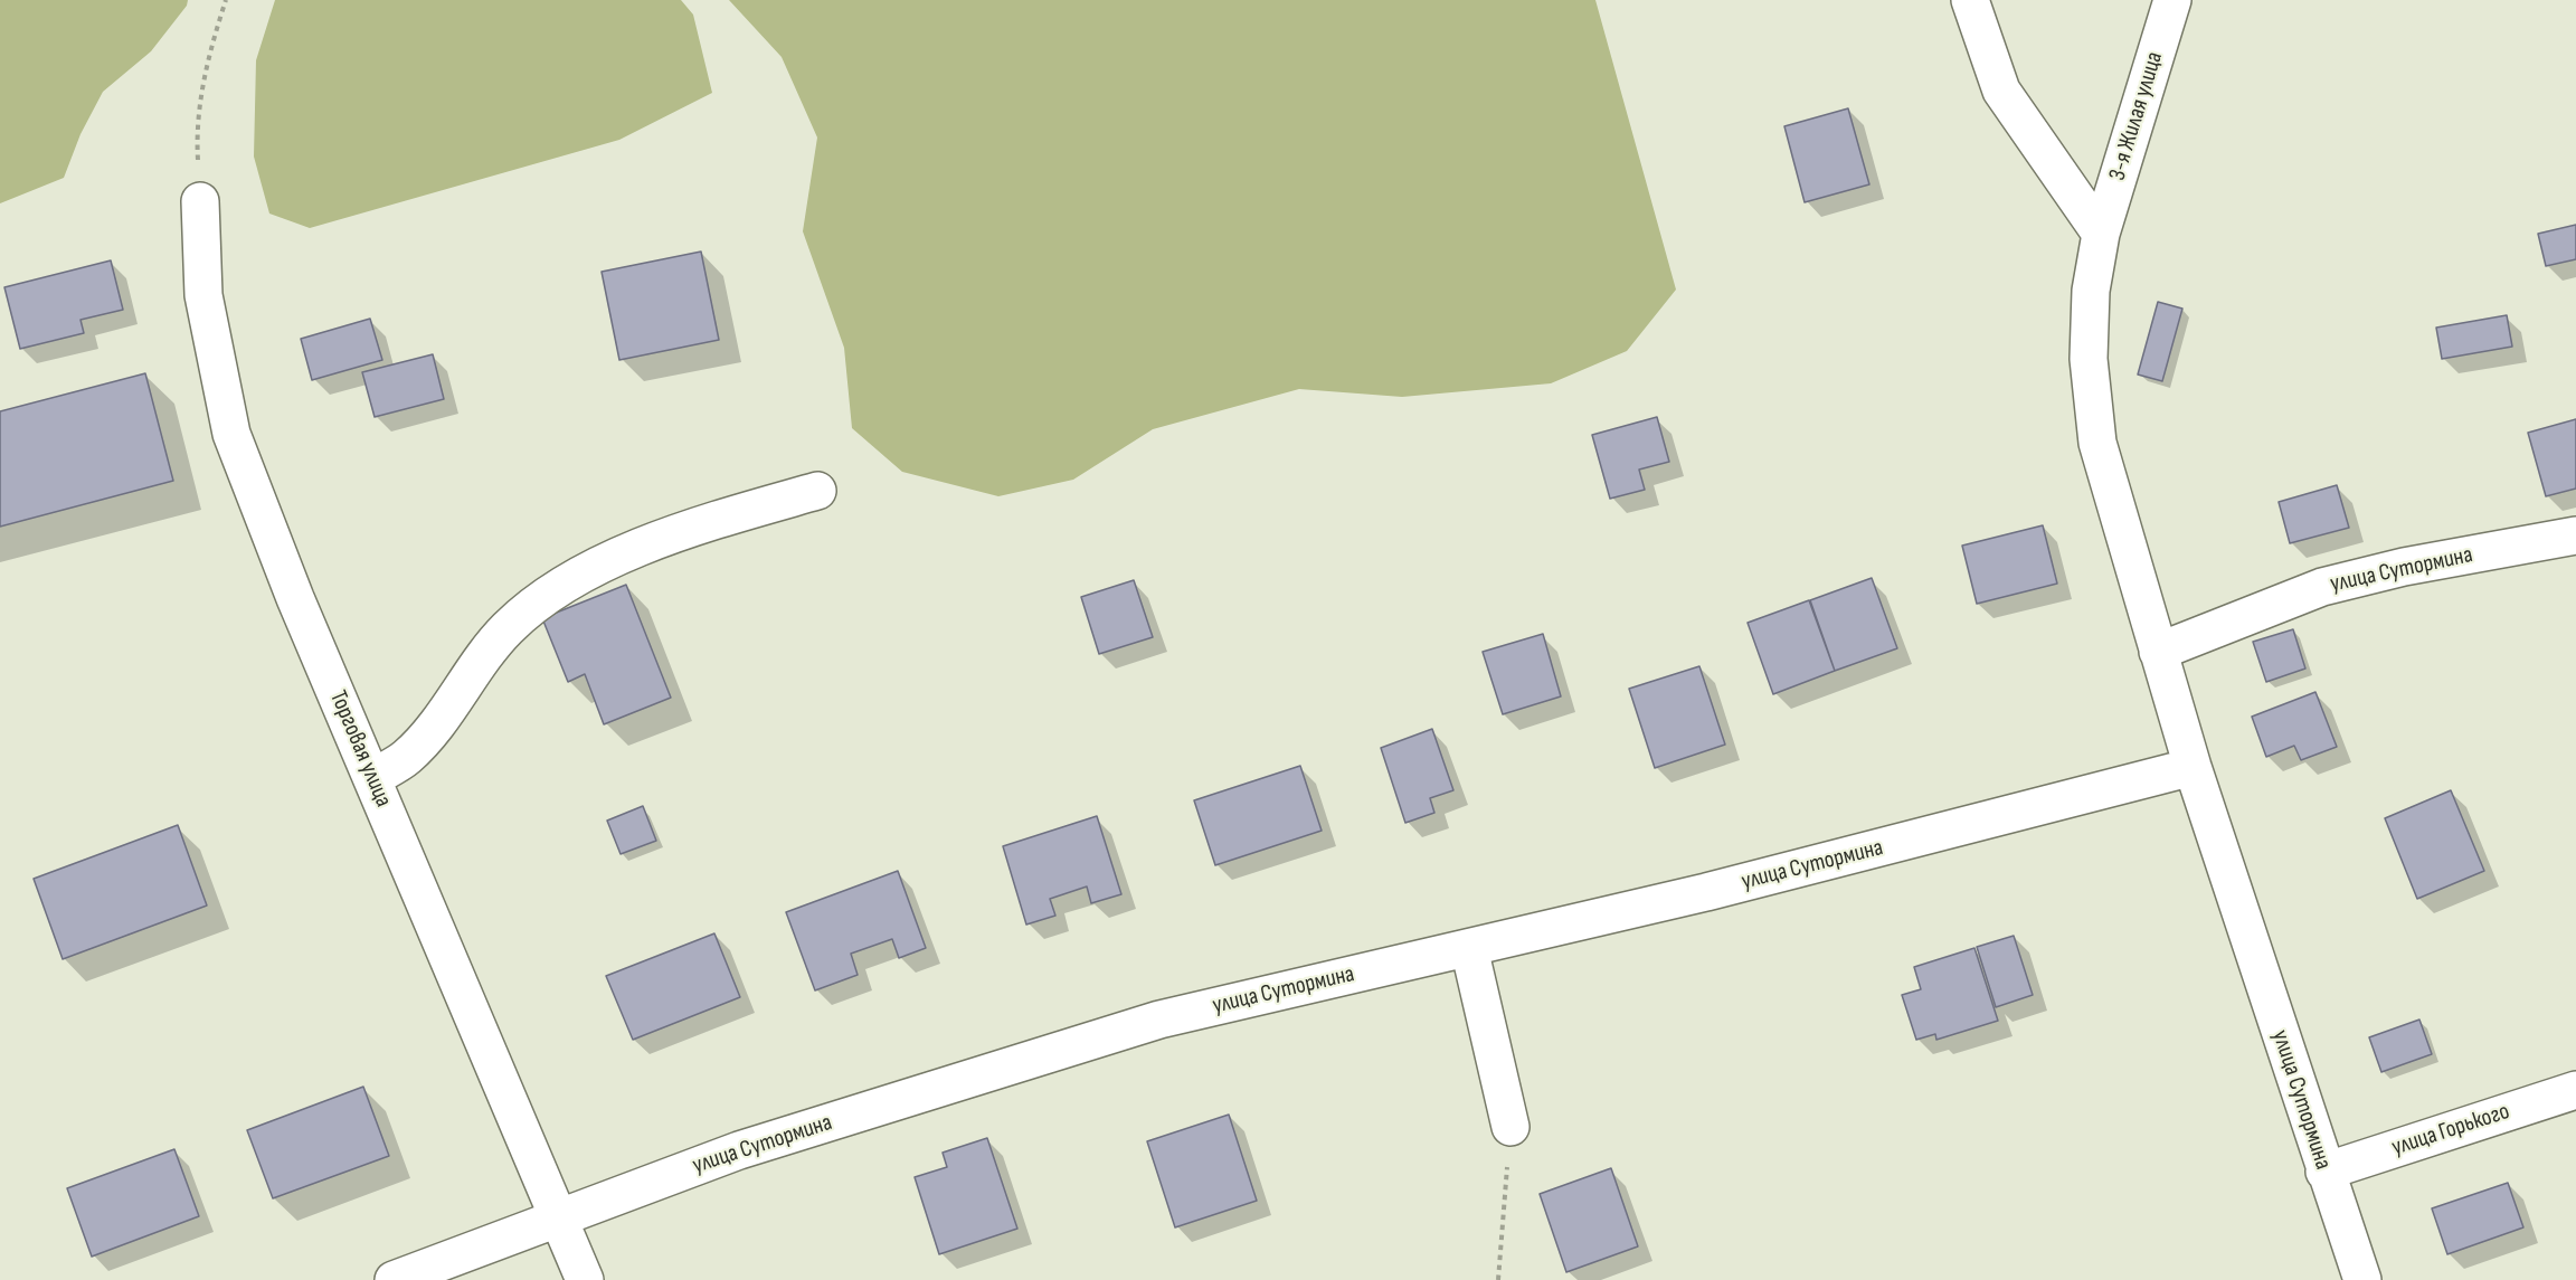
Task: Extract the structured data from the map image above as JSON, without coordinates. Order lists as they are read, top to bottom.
{
  "streets": {
    "street": [
      "3-я Жилая улица",
      "улица Сутормина",
      "Торговая улица",
      "улица Горького"
    ]
  },
  "crossings": [
    ["3-я Жилая улица", "улица Сутормина"],
    ["улица Сутормина", "Торговая улица"],
    ["улица Сутормина", "улица Горького"]
  ]
}
